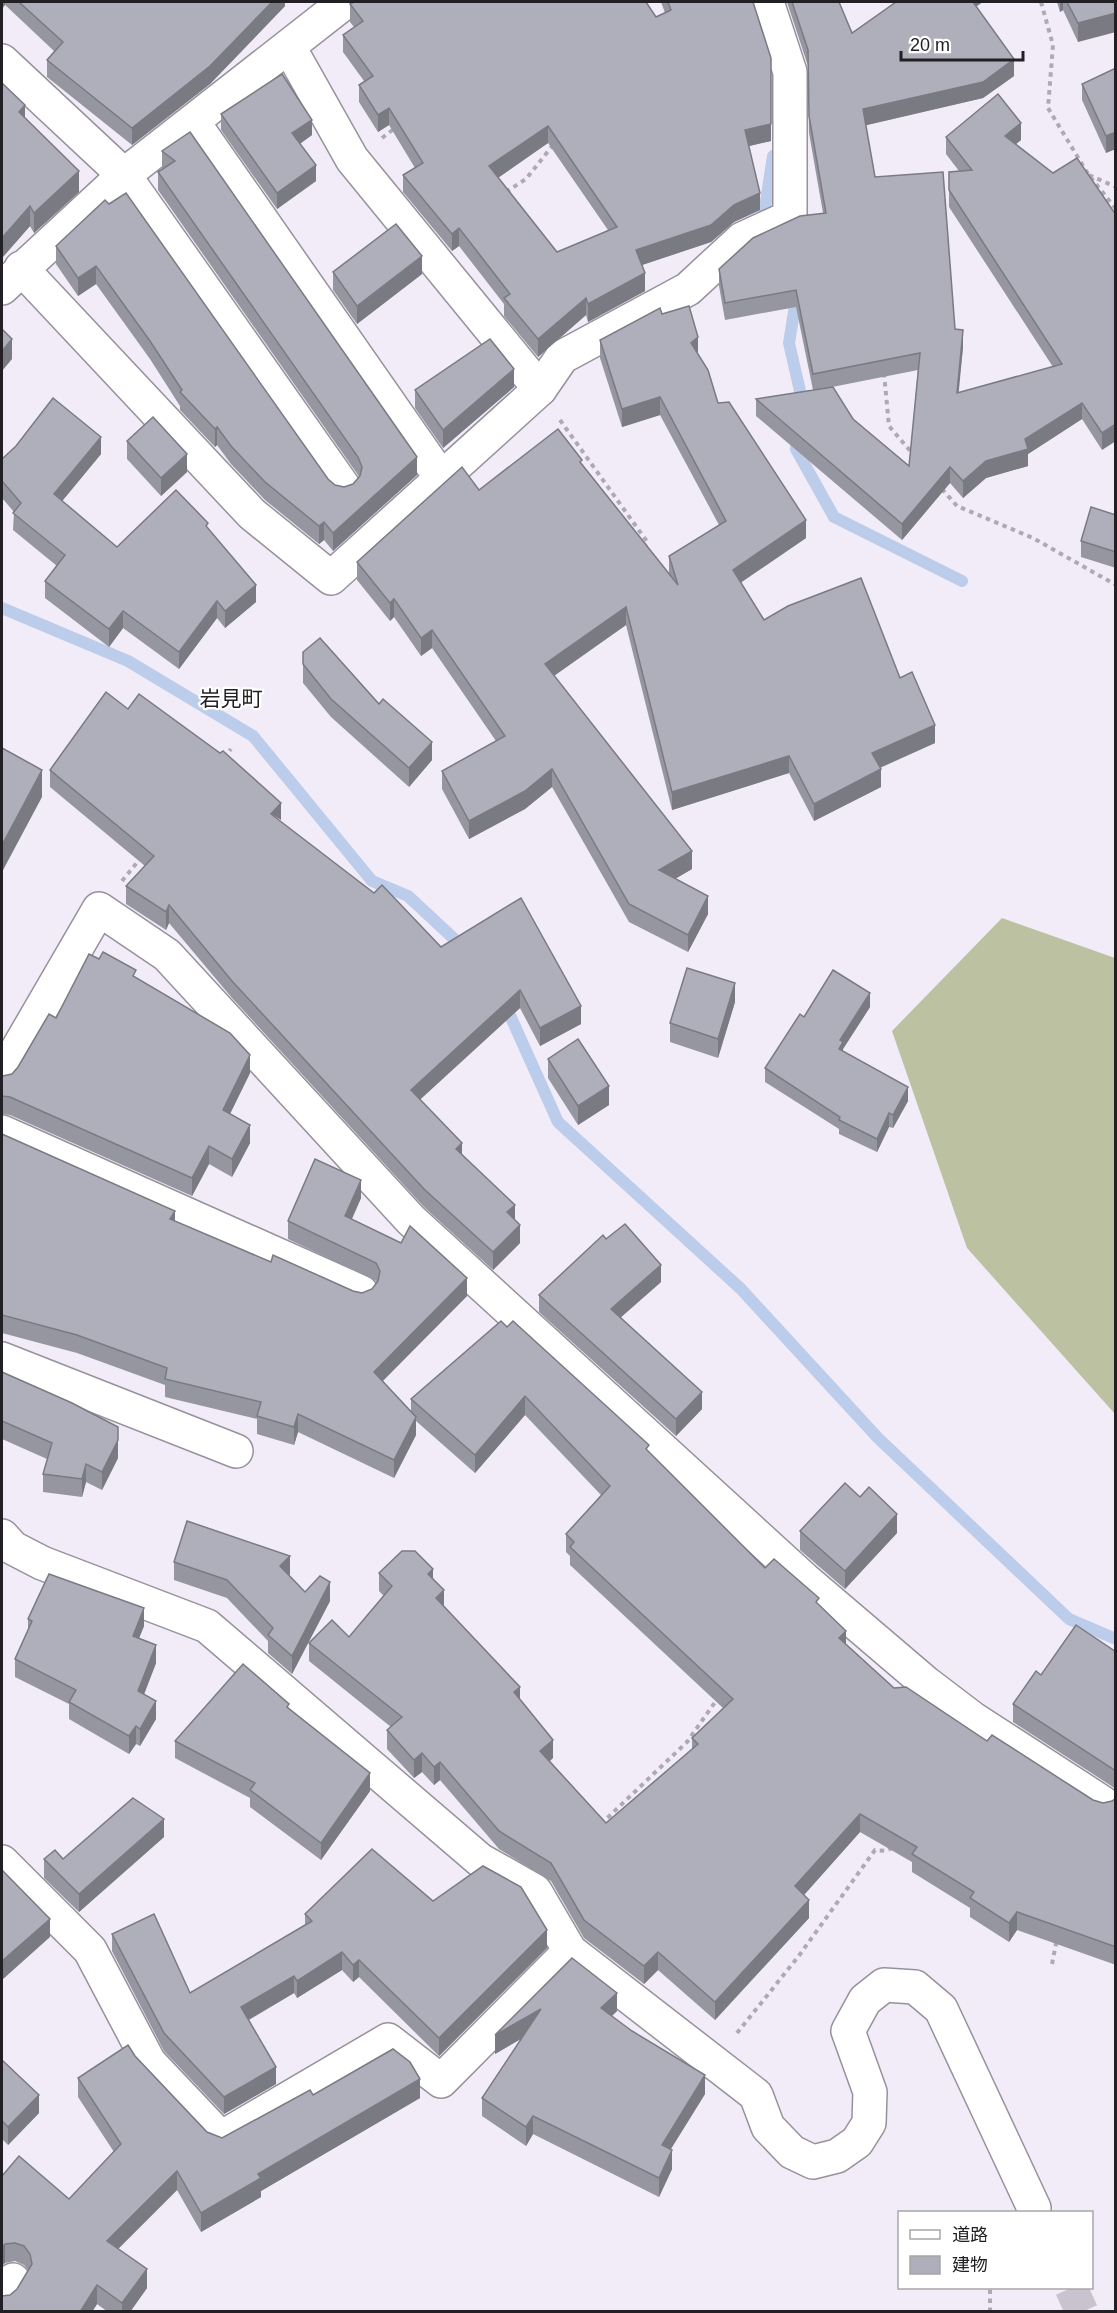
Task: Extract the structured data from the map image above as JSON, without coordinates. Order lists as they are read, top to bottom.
{
  "districts": ["岩見町"],
  "legend": ["道路", "建物"],
  "scale_bar": "20 m"
}
